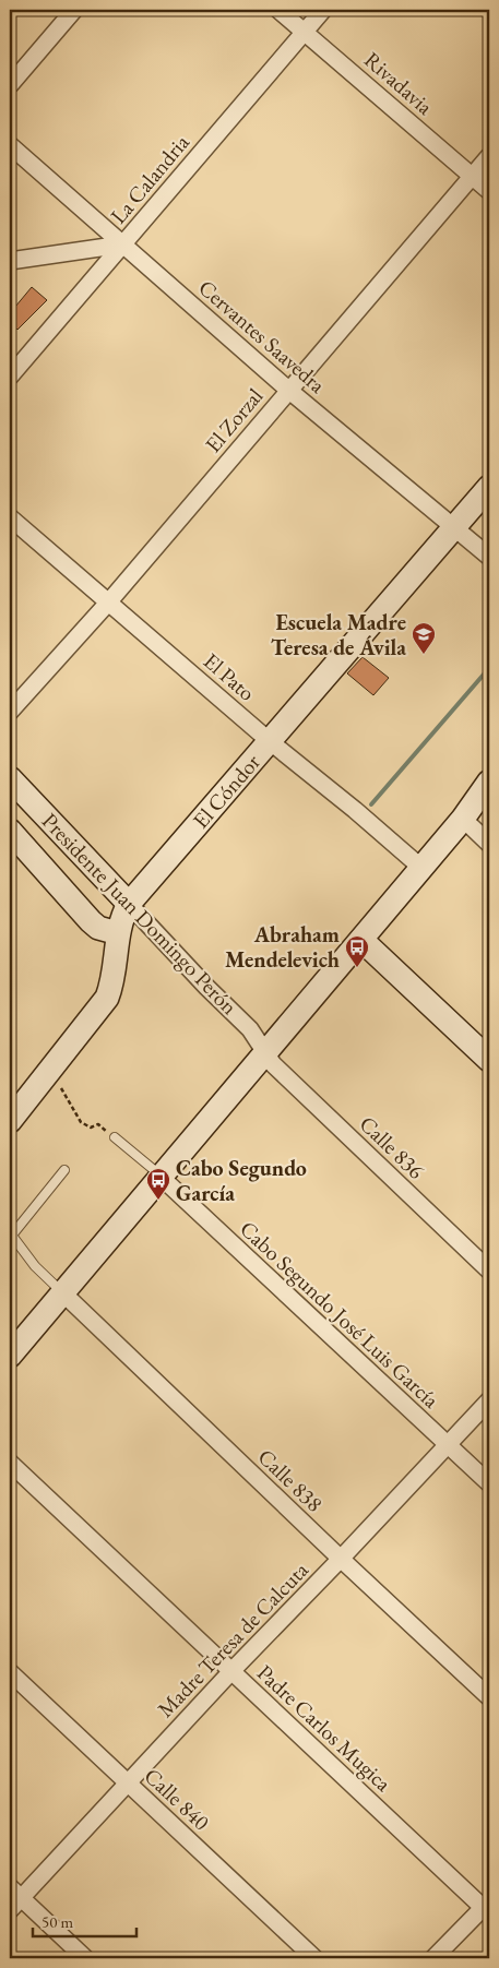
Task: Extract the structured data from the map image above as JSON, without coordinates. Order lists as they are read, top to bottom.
{
  "streets": {
    "main road": ["El Cóndor", "Presidente Juan Domingo Perón"],
    "street": [
      "Rivadavia",
      "La Calandria",
      "Cervantes Saavedra",
      "El Zorzal",
      "El Pato",
      "Calle 836",
      "Cabo Segundo José Luis García",
      "Calle 838",
      "Madre Teresa de Calcuta",
      "Padre Carlos Mugica",
      "Calle 840"
    ]
  },
  "crossings": [
    ["Rivadavia", "La Calandria"],
    ["Rivadavia", "El Zorzal"],
    ["La Calandria", "Cervantes Saavedra"],
    ["Cervantes Saavedra", "El Zorzal"],
    ["Cervantes Saavedra", "El Cóndor"],
    ["El Zorzal", "El Pato"],
    ["El Pato", "El Cóndor"],
    ["El Cóndor", "Presidente Juan Domingo Perón"],
    ["Presidente Juan Domingo Perón", "Calle 836"],
    ["Cabo Segundo José Luis García", "Madre Teresa de Calcuta"],
    ["Calle 838", "Madre Teresa de Calcuta"],
    ["Madre Teresa de Calcuta", "Padre Carlos Mugica"],
    ["Madre Teresa de Calcuta", "Calle 840"]
  ],
  "places": {
    "school or university": ["Escuela Madre Teresa de Ávila"],
    "bus stop": ["Abraham Mendelevich", "Cabo Segundo García"]
  },
  "scale_bar": "50 m"
}
